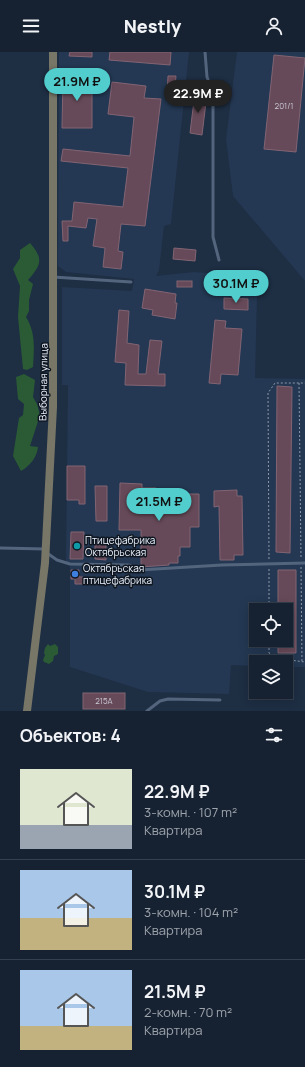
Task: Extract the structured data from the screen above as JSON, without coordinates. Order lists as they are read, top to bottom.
{
  "streets": {
    "main road": ["Выборная улица"]
  },
  "places": ["Птицефабрика Октябрьская", "Октябрьская птицефабрика"],
  "house_numbers": ["201/1", "215А"],
  "page": {
    "header": "Nestly",
    "price": [
      "21.9M ₽",
      "22.9M ₽",
      "30.1M ₽",
      "21.5M ₽"
    ],
    "heading": "Объектов: 4",
    "list": [
      {
        "name": "22.9M ₽",
        "note": "3-комн. · 107 m² · Квартира"
      },
      {
        "name": "30.1M ₽",
        "note": "3-комн. · 104 m² · Квартира"
      },
      {
        "name": "21.5M ₽",
        "note": "2-комн. · 70 m² · Квартира"
      }
    ]
  }
}
